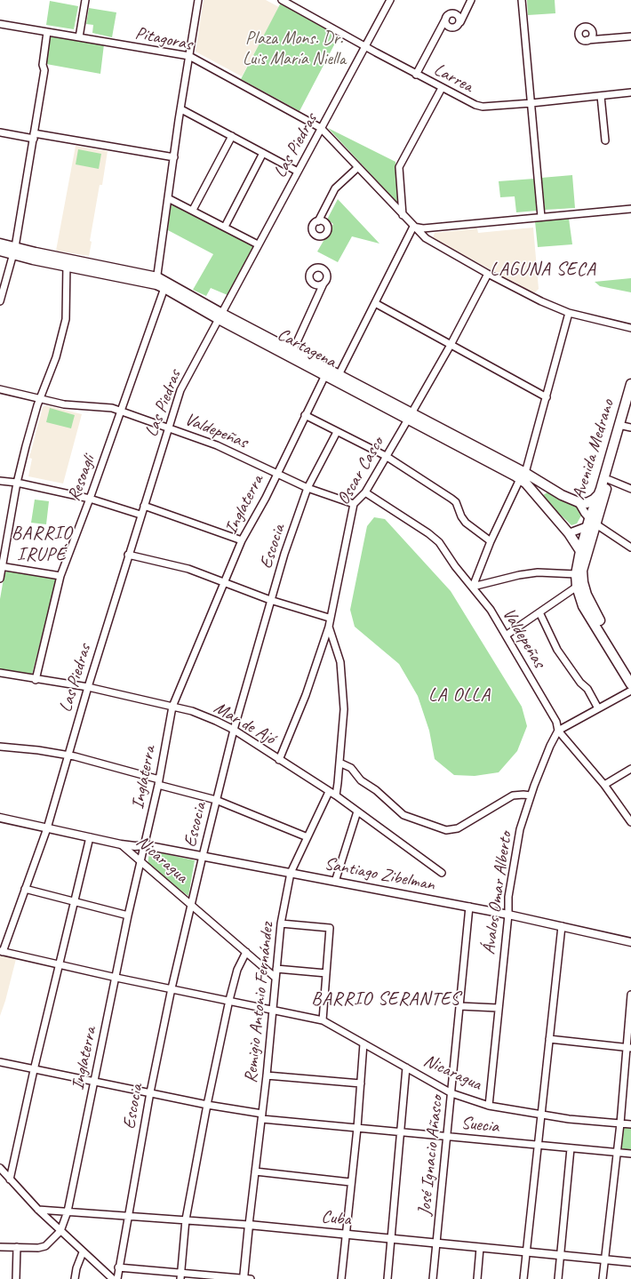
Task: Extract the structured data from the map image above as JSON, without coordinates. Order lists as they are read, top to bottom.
{
  "streets": {
    "main road": ["Cartagena", "Avenida Medrano"],
    "street": [
      "Pitagoras",
      "Larrea",
      "Las Piedras",
      "Valdepeñas",
      "Oscar Casco",
      "Resoagli",
      "Inglaterra",
      "Escocia",
      "Mar de Ajó",
      "Nicaragua",
      "Santiago Zibelman",
      "Ávalos Omar Alberto",
      "Remigio Antonio Fernández",
      "Suecia",
      "José Ignacio Añasco",
      "Cuba"
    ]
  },
  "crossings": [
    ["Pitagoras", "Las Piedras"],
    ["Pitagoras", "Oscar Casco"],
    ["Larrea", "Las Piedras"],
    ["Las Piedras", "Cartagena"],
    ["Las Piedras", "Valdepeñas"],
    ["Las Piedras", "Mar de Ajó"],
    ["Las Piedras", "Nicaragua"],
    ["Cartagena", "Oscar Casco"],
    ["Cartagena", "Resoagli"],
    ["Cartagena", "Inglaterra"],
    ["Valdepeñas", "Oscar Casco"],
    ["Valdepeñas", "Resoagli"],
    ["Valdepeñas", "Inglaterra"],
    ["Valdepeñas", "Escocia"],
    ["Valdepeñas", "Ávalos Omar Alberto"],
    ["Oscar Casco", "Mar de Ajó"],
    ["Resoagli", "Mar de Ajó"],
    ["Inglaterra", "Mar de Ajó"],
    ["Inglaterra", "Nicaragua"],
    ["Inglaterra", "Santiago Zibelman"],
    ["Inglaterra", "Suecia"],
    ["Inglaterra", "Cuba"],
    ["Escocia", "Mar de Ajó"],
    ["Escocia", "Nicaragua"],
    ["Escocia", "Santiago Zibelman"],
    ["Escocia", "Suecia"],
    ["Escocia", "Cuba"],
    ["Mar de Ajó", "Remigio Antonio Fernández"],
    ["Nicaragua", "Santiago Zibelman"],
    ["Nicaragua", "Ávalos Omar Alberto"],
    ["Nicaragua", "Remigio Antonio Fernández"],
    ["Nicaragua", "José Ignacio Añasco"],
    ["Santiago Zibelman", "Ávalos Omar Alberto"],
    ["Santiago Zibelman", "Remigio Antonio Fernández"],
    ["Santiago Zibelman", "José Ignacio Añasco"],
    ["Remigio Antonio Fernández", "Suecia"],
    ["Remigio Antonio Fernández", "Cuba"],
    ["Suecia", "José Ignacio Añasco"],
    ["José Ignacio Añasco", "Cuba"]
  ],
  "districts": [
    "LAGUNA SECA",
    "BARRIO IRUPÉ",
    "LA OLLA",
    "BARRIO SERANTES"
  ],
  "parks": ["Plaza Mons. Dr. Luis María Niella"]
}
